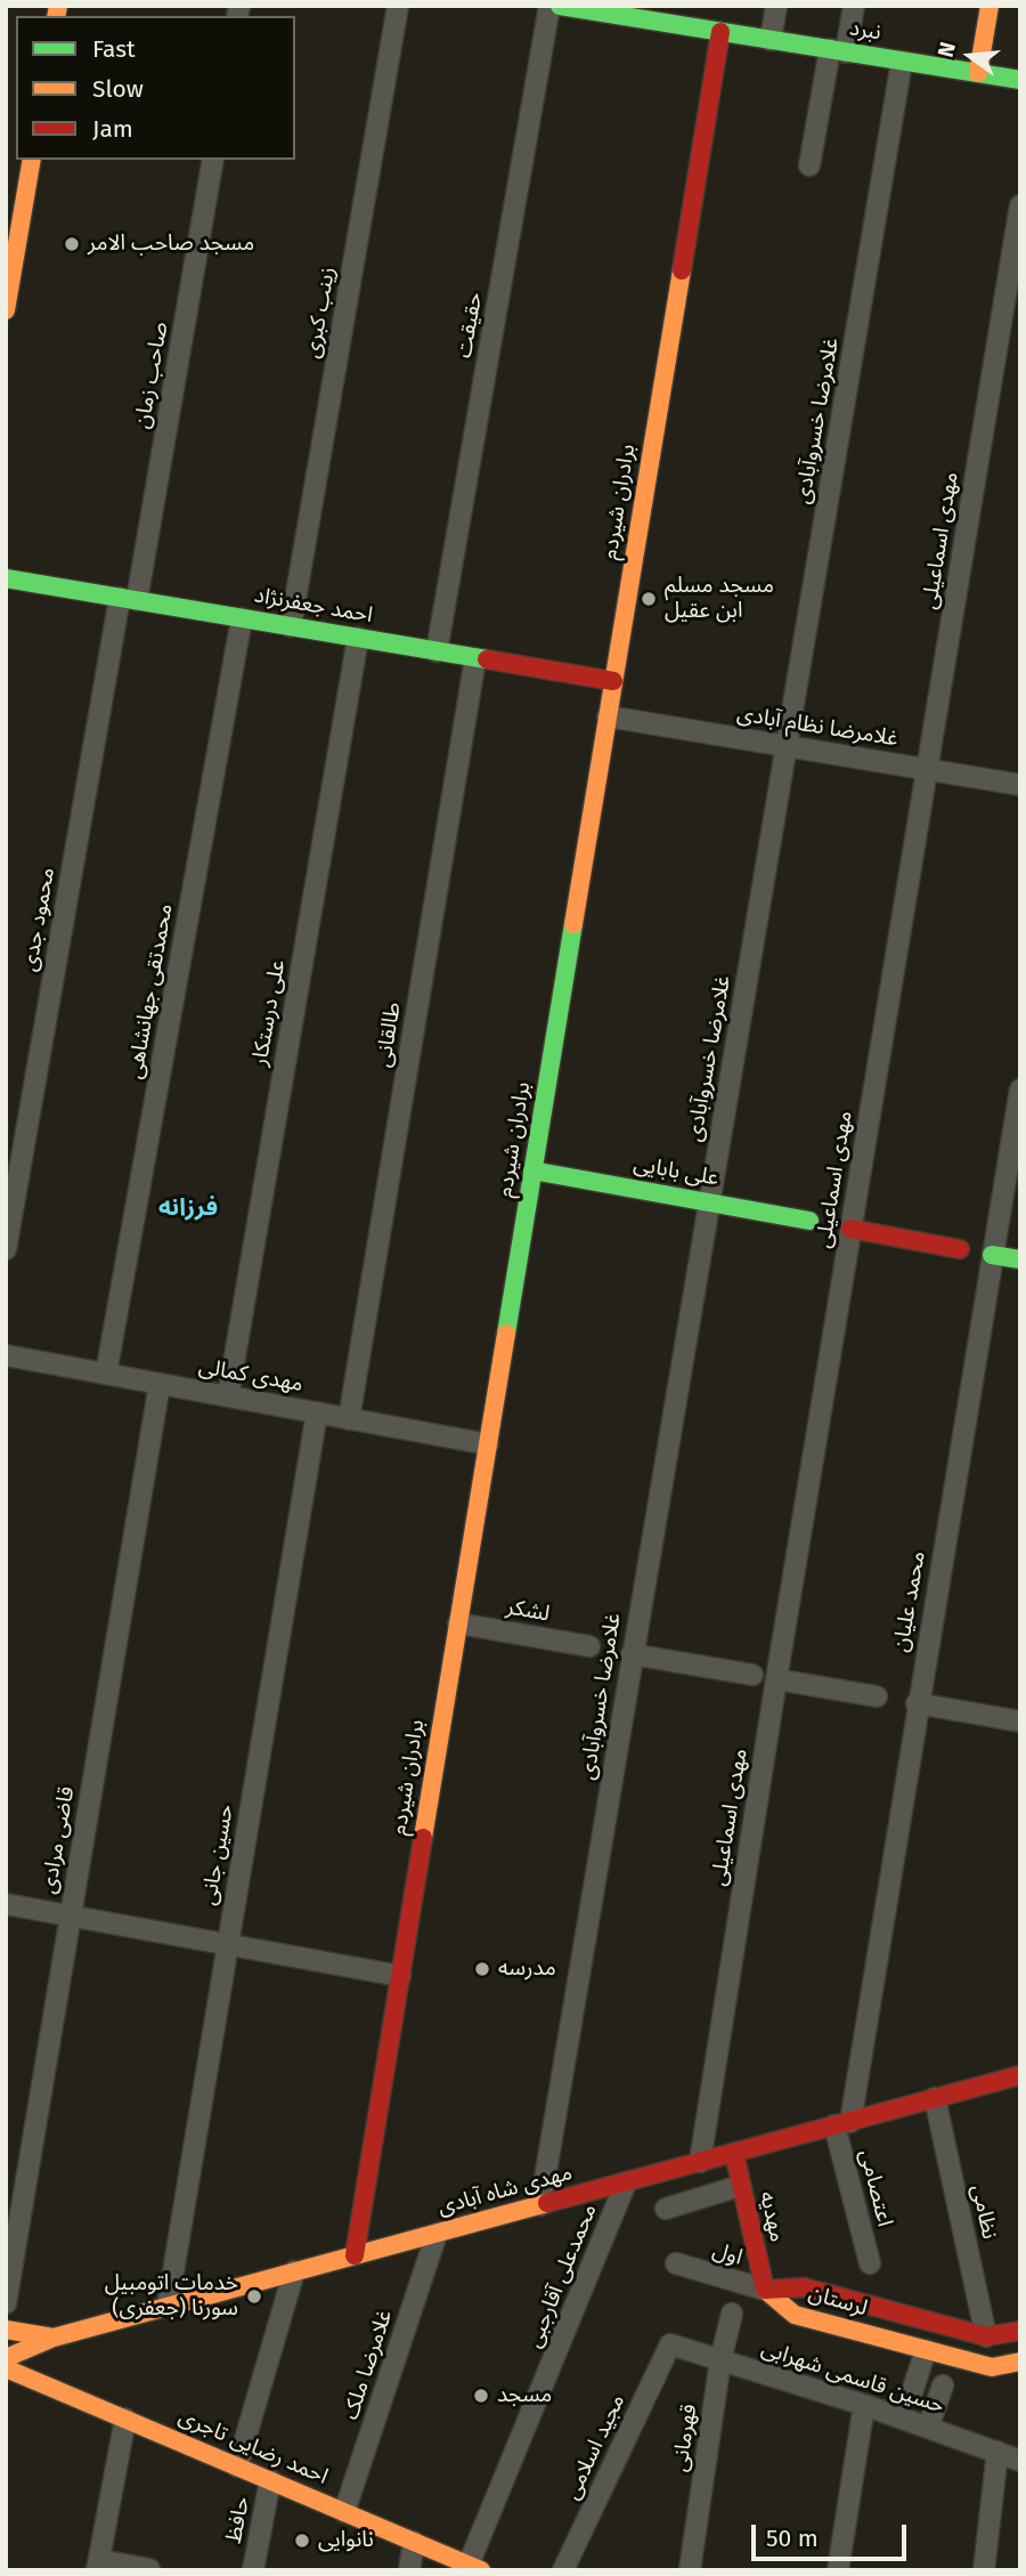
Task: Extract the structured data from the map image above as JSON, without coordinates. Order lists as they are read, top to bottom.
{
  "streets": {
    "street": [
      "نبرد",
      "زینب کبری",
      "حقیقت",
      "صاحب زمان",
      "غلامرضا خسروآبادی",
      "برادران شیردم",
      "مهدی اسماعیلی",
      "احمد جعفرنژاد",
      "غلامرضا نظام آبادی",
      "محمود جدی",
      "محمدتقی جهانشاهی",
      "علی درستکار",
      "طالقانی",
      "علی بابایی",
      "مهدی کمالی",
      "محمد علیان",
      "لشكر",
      "قاضی مرادی",
      "حسین جانی",
      "اعتصامی",
      "مهدی شاه آبادی",
      "نظامی",
      "مهدیه",
      "اول",
      "محمدعلی آقارجبی",
      "لرستان",
      "غلامرضا ملک",
      "حسین قاسمی شهرابی",
      "قهرمانی",
      "احمد رضایی تاجری",
      "مجید اسلامی",
      "حافظ"
    ]
  },
  "crossings": [
    ["نبرد", "غلامرضا خسروآبادی"],
    ["نبرد", "برادران شیردم"],
    ["زینب کبری", "احمد جعفرنژاد"],
    ["حقیقت", "احمد جعفرنژاد"],
    ["صاحب زمان", "احمد جعفرنژاد"],
    ["صاحب زمان", "محمود جدی"],
    ["غلامرضا خسروآبادی", "غلامرضا نظام آبادی"],
    ["غلامرضا خسروآبادی", "علی بابایی"],
    ["غلامرضا خسروآبادی", "مهدی شاه آبادی"],
    ["برادران شیردم", "احمد جعفرنژاد"],
    ["برادران شیردم", "غلامرضا نظام آبادی"],
    ["برادران شیردم", "علی بابایی"],
    ["برادران شیردم", "مهدی کمالی"],
    ["برادران شیردم", "لشكر"],
    ["برادران شیردم", "مهدی شاه آبادی"],
    ["مهدی اسماعیلی", "غلامرضا نظام آبادی"],
    ["مهدی اسماعیلی", "مهدی شاه آبادی"],
    ["احمد جعفرنژاد", "محمود جدی"],
    ["احمد جعفرنژاد", "محمدتقی جهانشاهی"],
    ["احمد جعفرنژاد", "علی درستکار"],
    ["احمد جعفرنژاد", "طالقانی"],
    ["محمدتقی جهانشاهی", "مهدی کمالی"],
    ["علی درستکار", "مهدی کمالی"],
    ["طالقانی", "مهدی کمالی"],
    ["مهدی کمالی", "قاضی مرادی"],
    ["مهدی کمالی", "حسین جانی"],
    ["محمد علیان", "اعتصامی"],
    ["محمد علیان", "مهدی شاه آبادی"],
    ["حسین جانی", "مهدی شاه آبادی"],
    ["اعتصامی", "مهدی شاه آبادی"],
    ["مهدی شاه آبادی", "نظامی"],
    ["مهدی شاه آبادی", "مهدیه"],
    ["مهدی شاه آبادی", "محمدعلی آقارجبی"],
    ["مهدی شاه آبادی", "غلامرضا ملک"],
    ["نظامی", "لرستان"],
    ["مهدیه", "اول"],
    ["مهدیه", "لرستان"],
    ["اول", "لرستان"],
    ["محمدعلی آقارجبی", "احمد رضایی تاجری"],
    ["غلامرضا ملک", "احمد رضایی تاجری"],
    ["حسین قاسمی شهرابی", "قهرمانی"],
    ["حسین قاسمی شهرابی", "مجید اسلامی"],
    ["احمد رضایی تاجری", "حافظ"]
  ],
  "districts": ["فرزانه"],
  "places": [
    "مسجد صاحب الامر",
    "مسجد مسلم ابن عقیل",
    "مدرسه",
    "خدمات اتومبیل سورنا (جعفری)",
    "مسجد",
    "نانوایی"
  ],
  "legend": ["Fast", "Slow", "Jam"],
  "scale_bar": "50 m",
  "north": "left"
}
